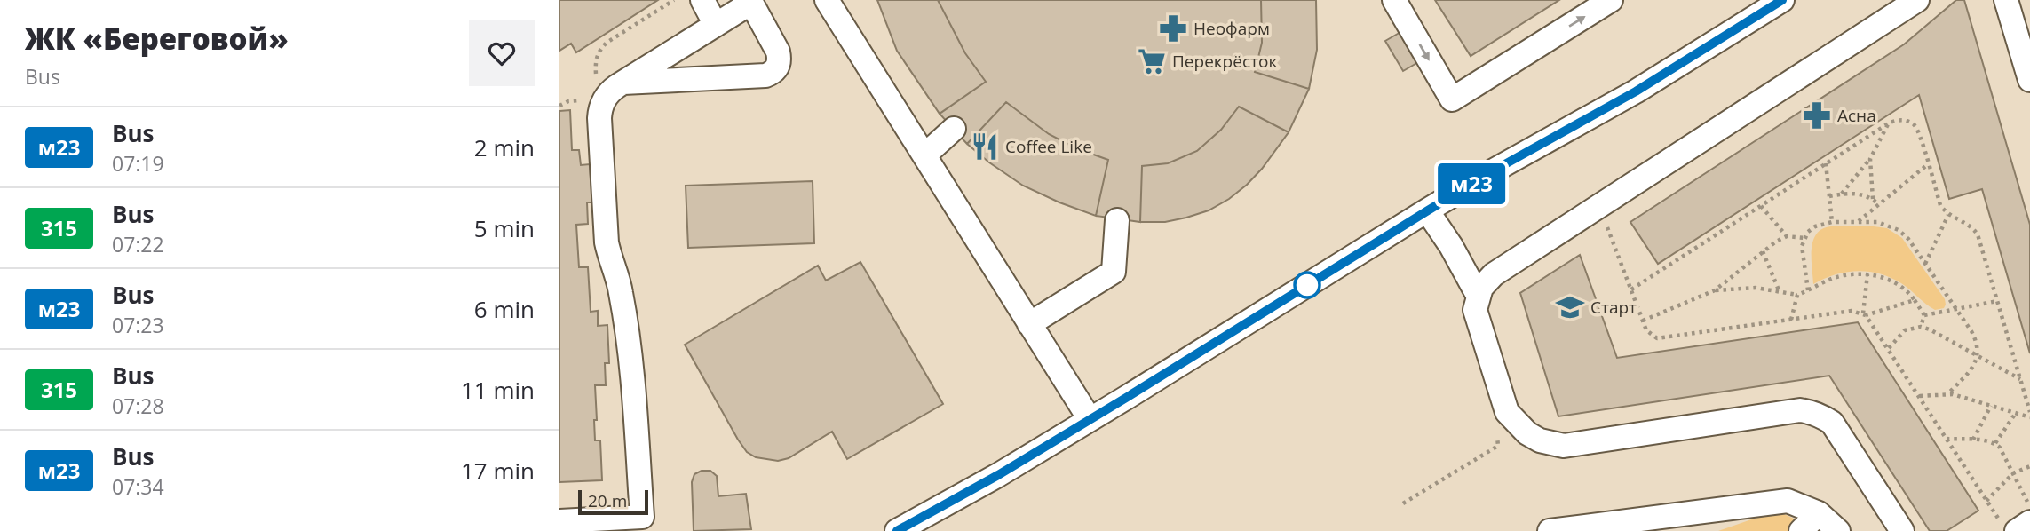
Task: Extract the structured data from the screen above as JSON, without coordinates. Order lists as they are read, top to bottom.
{
  "places": {
    "pharmacy": ["Неофарм", "Асна"],
    "supermarket": ["Перекрёсток"],
    "restaurant": ["Coffee Like"],
    "school or university": ["Старт"]
  },
  "lines": ["bus line м23"],
  "scale_bar": "20 m",
  "page": {
    "heading": ["ЖК «Береговой»", "Bus"],
    "on_map": "м23",
    "list": [
      {
        "mark": "м23",
        "name": "Bus",
        "note": "07:19",
        "value": "2 min"
      },
      {
        "mark": "315",
        "name": "Bus",
        "note": "07:22",
        "value": "5 min"
      },
      {
        "mark": "м23",
        "name": "Bus",
        "note": "07:23",
        "value": "6 min"
      },
      {
        "mark": "315",
        "name": "Bus",
        "note": "07:28",
        "value": "11 min"
      },
      {
        "mark": "м23",
        "name": "Bus",
        "note": "07:34",
        "value": "17 min"
      }
    ],
    "scale": "20 m"
  }
}
